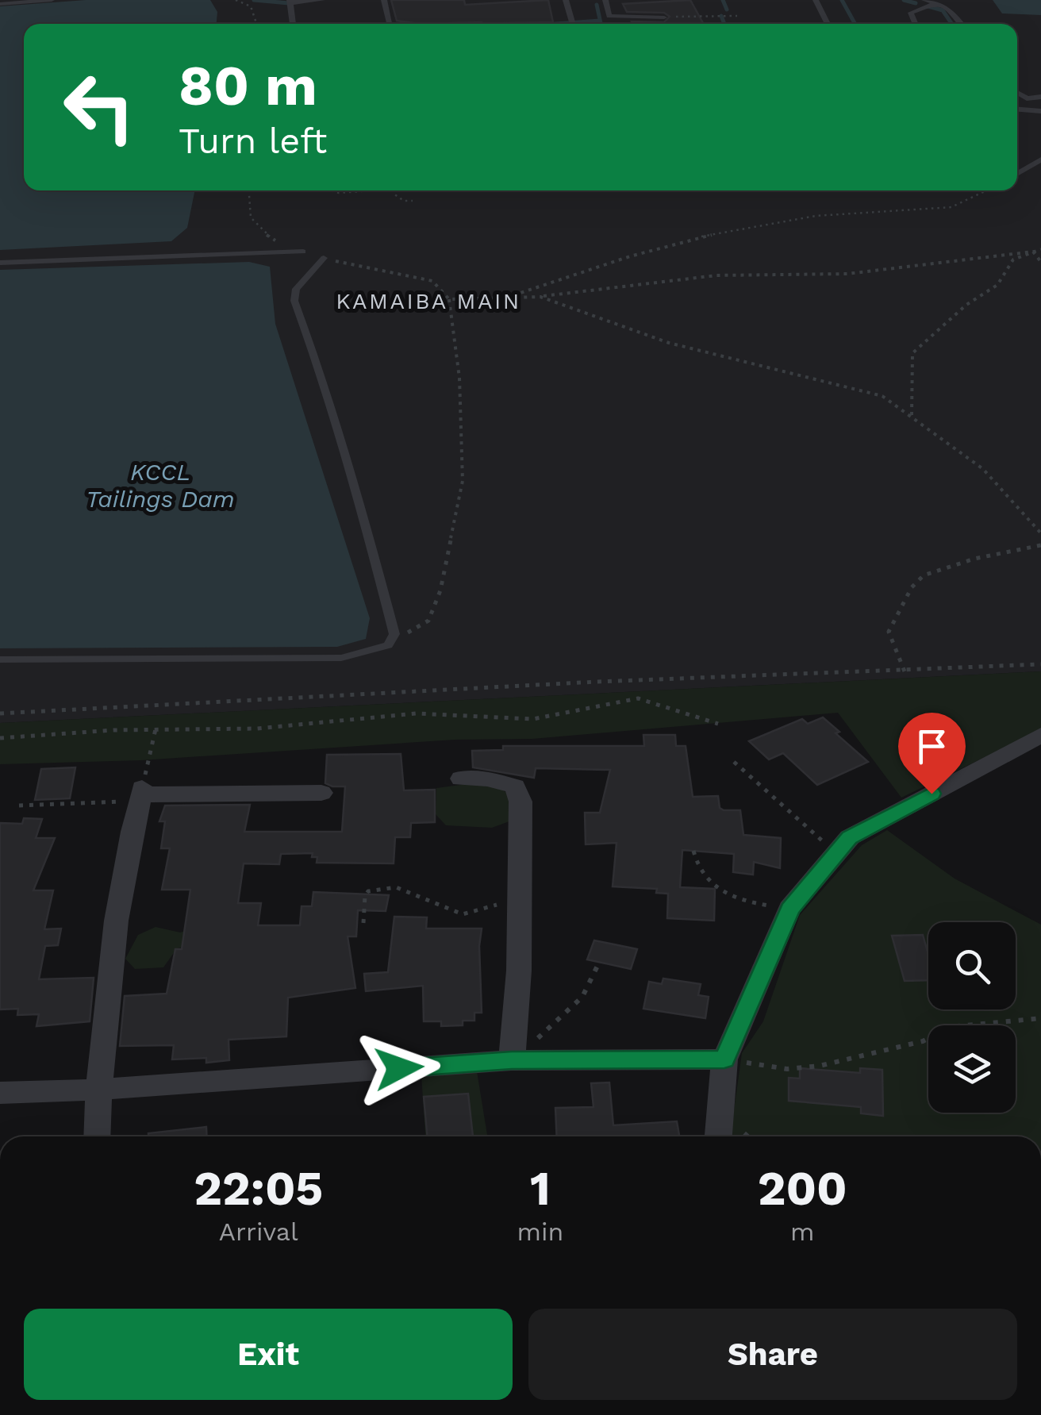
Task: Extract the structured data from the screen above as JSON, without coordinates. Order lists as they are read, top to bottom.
{
  "districts": ["KAMAIBA MAIN"],
  "water": ["KCCL Tailings Dam"],
  "page": {
    "turn": ["80 m", "Turn left"],
    "eta": [
      "22:05",
      "Arrival",
      "1",
      "min",
      "200",
      "m"
    ],
    "buttons": ["Exit", "Share"]
  }
}
